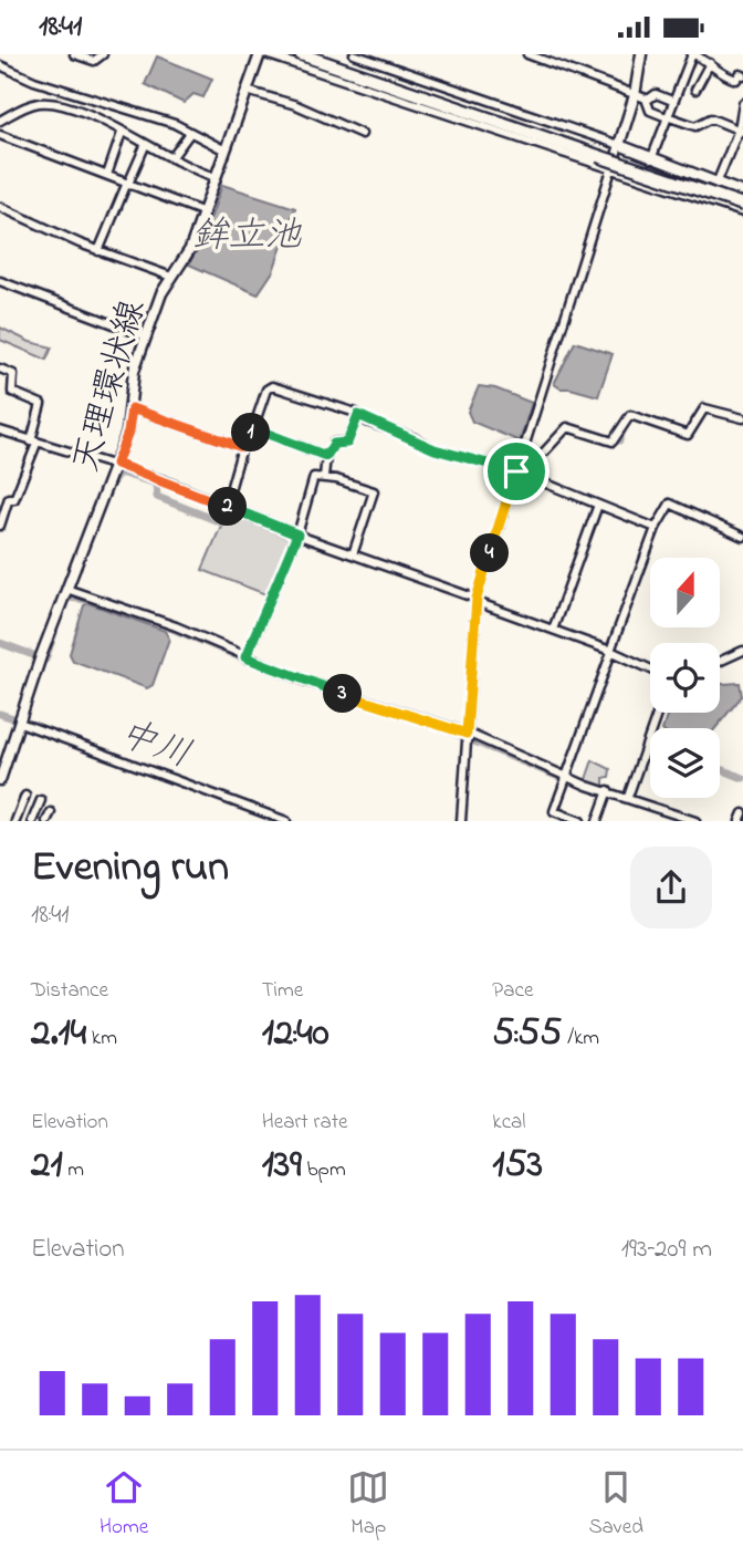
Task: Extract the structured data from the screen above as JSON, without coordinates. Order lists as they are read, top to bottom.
{
  "streets": {
    "main road": ["天理環状線"]
  },
  "water": ["鉾立池", "中川"],
  "north": "top",
  "page": {
    "status": "18:41",
    "pins": [
      "1",
      "2",
      "4",
      "3"
    ],
    "heading": ["Evening run", "18:41"],
    "stats": [
      ["Distance", "2.14 km"],
      ["Time", "12:40"],
      ["Pace", "5:55 /km"],
      ["Elevation", "21 m"],
      ["Heart rate", "139 bpm"],
      ["kcal", "153"]
    ],
    "chart": ["Elevation", "193–209 m"],
    "tabs": ["Home", "Map", "Saved"]
  }
}
